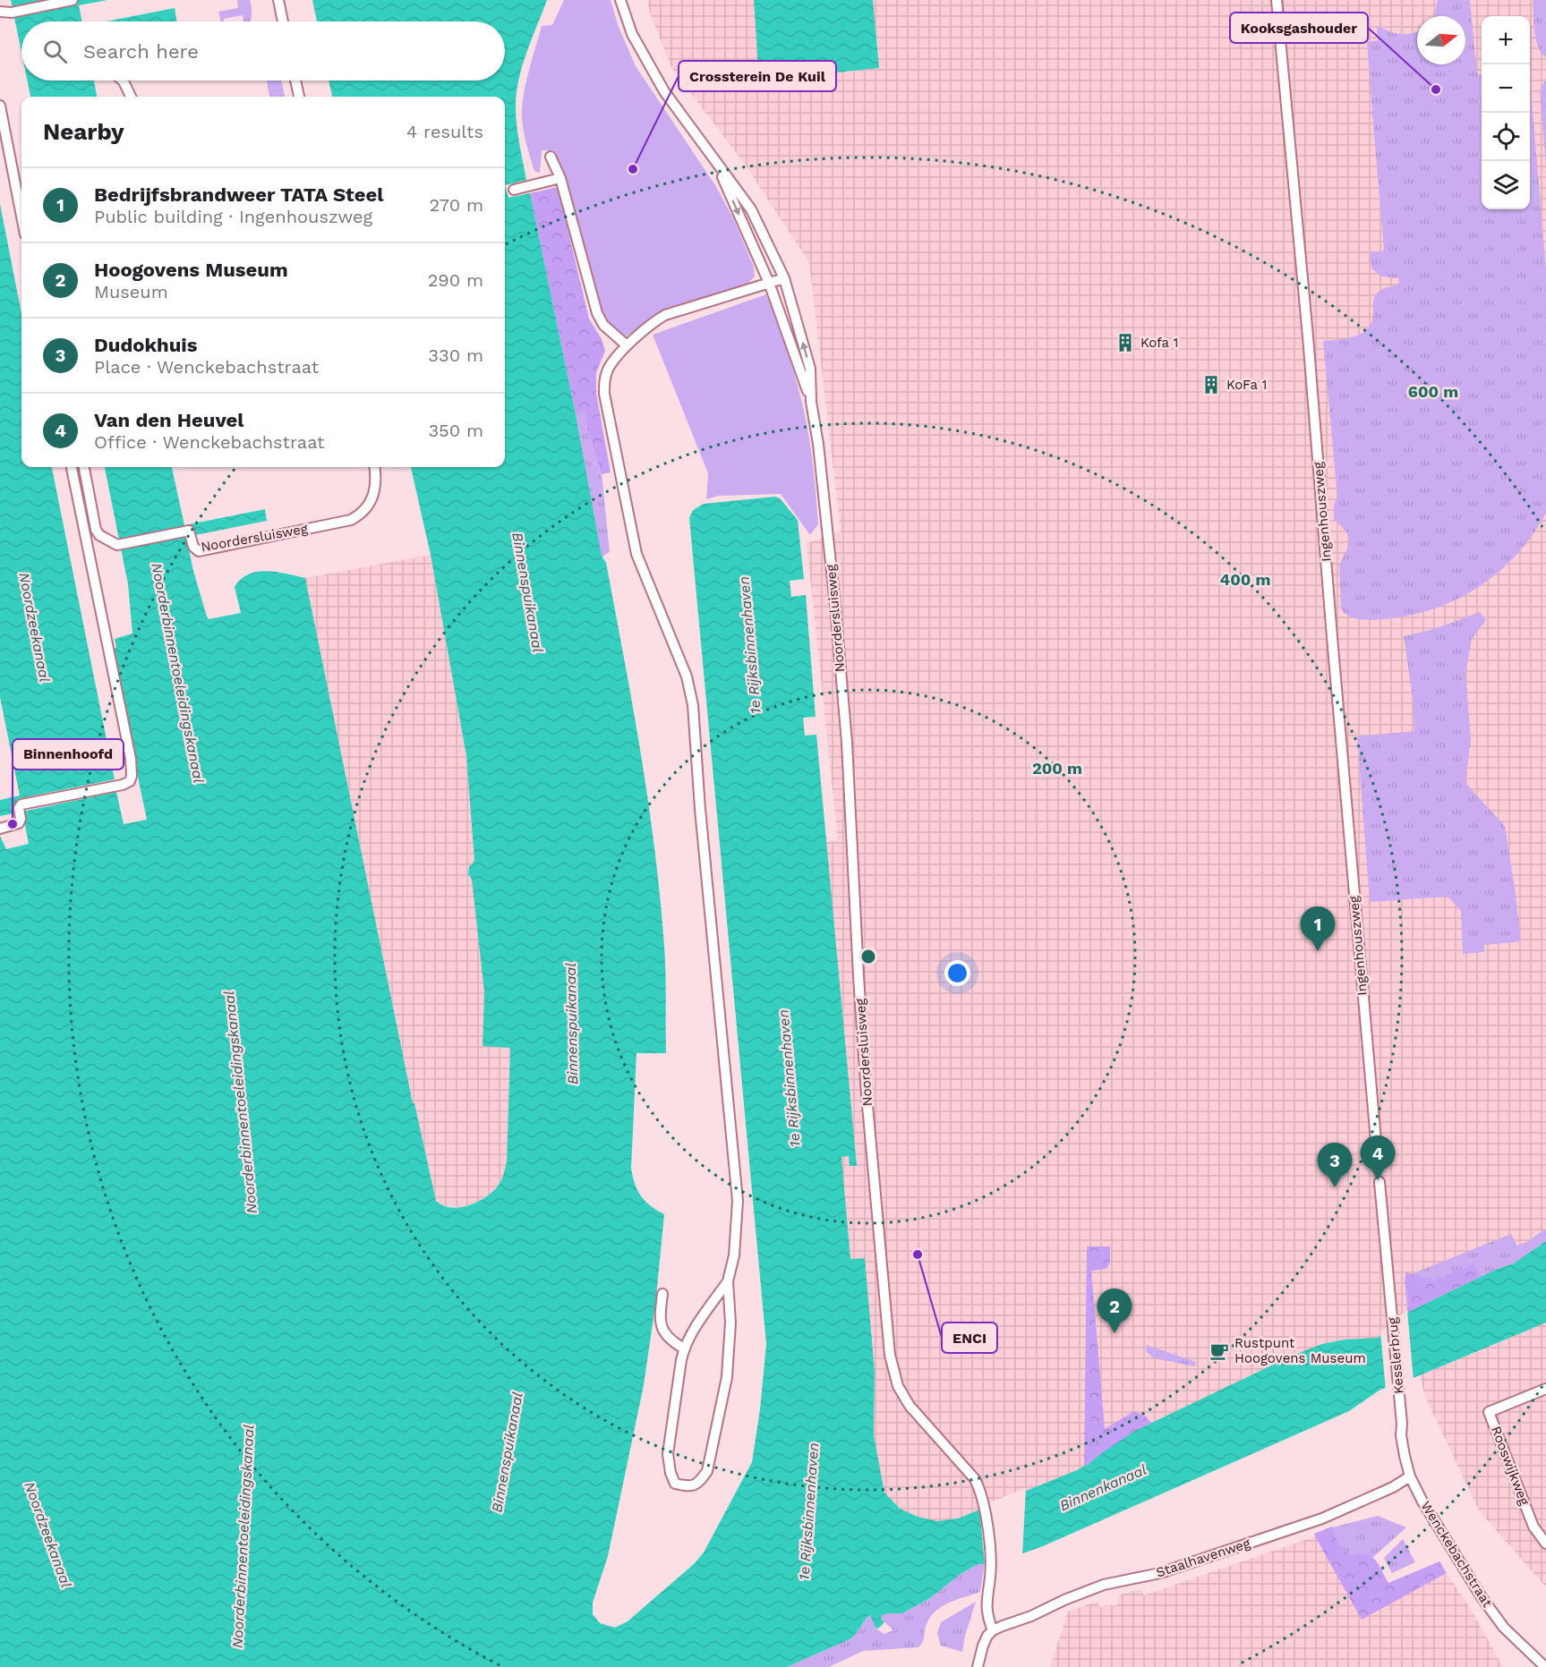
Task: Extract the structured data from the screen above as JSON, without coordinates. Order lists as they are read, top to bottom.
{
  "streets": {
    "street": [
      "Ingenhouszweg",
      "Noordersluisweg",
      "Kesslerbrug",
      "Rooswijkweg",
      "Wenckebachstraat",
      "Staalhavenweg"
    ]
  },
  "crossings": [
    ["Noordersluisweg", "Staalhavenweg"],
    ["Kesslerbrug", "Wenckebachstraat"],
    ["Wenckebachstraat", "Staalhavenweg"]
  ],
  "water": [
    "Binnenspuikanaal",
    "Noordzeekanaal",
    "1e Rijksbinnenhaven",
    "Noorderbinnentoeleidingskanaal",
    "Binnenkanaal"
  ],
  "places": {
    "other": [
      "Kooksgashouder",
      "Crossterein De Kuil",
      "Binnenhoofd",
      "ENCI"
    ],
    "building": ["Kofa 1", "KoFa 1"],
    "cafe": ["Rustpunt Hoogovens Museum"]
  },
  "north": "right",
  "page": {
    "map_buttons": ["+", "−"],
    "search": "Search here",
    "heading": ["Nearby", "4 results"],
    "list": [
      {
        "mark": "1",
        "name": "Bedrijfsbrandweer TATA Steel",
        "note": "Public building · Ingenhouszweg",
        "value": "270 m"
      },
      {
        "mark": "2",
        "name": "Hoogovens Museum",
        "note": "Museum",
        "value": "290 m"
      },
      {
        "mark": "3",
        "name": "Dudokhuis",
        "note": "Place · Wenckebachstraat",
        "value": "330 m"
      },
      {
        "mark": "4",
        "name": "Van den Heuvel",
        "note": "Office · Wenckebachstraat",
        "value": "350 m"
      }
    ],
    "pins": [
      "1",
      "4",
      "3",
      "2"
    ]
  },
  "rings": ["600 m", "400 m", "200 m"]
}
